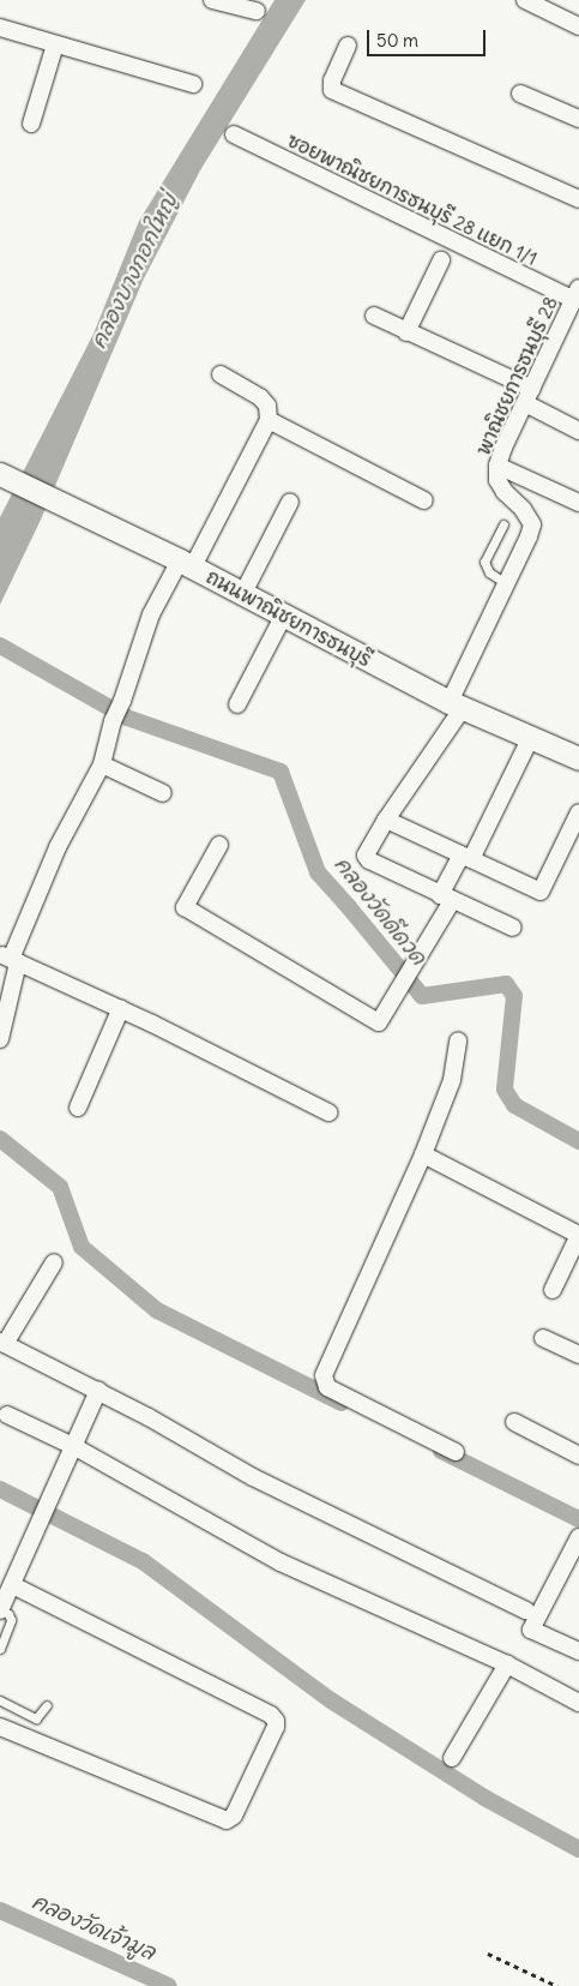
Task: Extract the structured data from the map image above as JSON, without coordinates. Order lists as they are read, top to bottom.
{
  "streets": {
    "main road": ["ถนนพาณิชยการธนบุรี"],
    "street": ["ซอยพาณิชยการธนบุรี 28 แยก 1/1", "พาณิชยการธนบุรี 28"]
  },
  "crossings": [
    ["ซอยพาณิชยการธนบุรี 28 แยก 1/1", "พาณิชยการธนบุรี 28"],
    ["พาณิชยการธนบุรี 28", "ถนนพาณิชยการธนบุรี"]
  ],
  "water": ["คลองบางกอกใหญ่", "คลองวัดดีดวด", "คลองวัดเจ้ามูล"],
  "scale_bar": "50 m"
}
